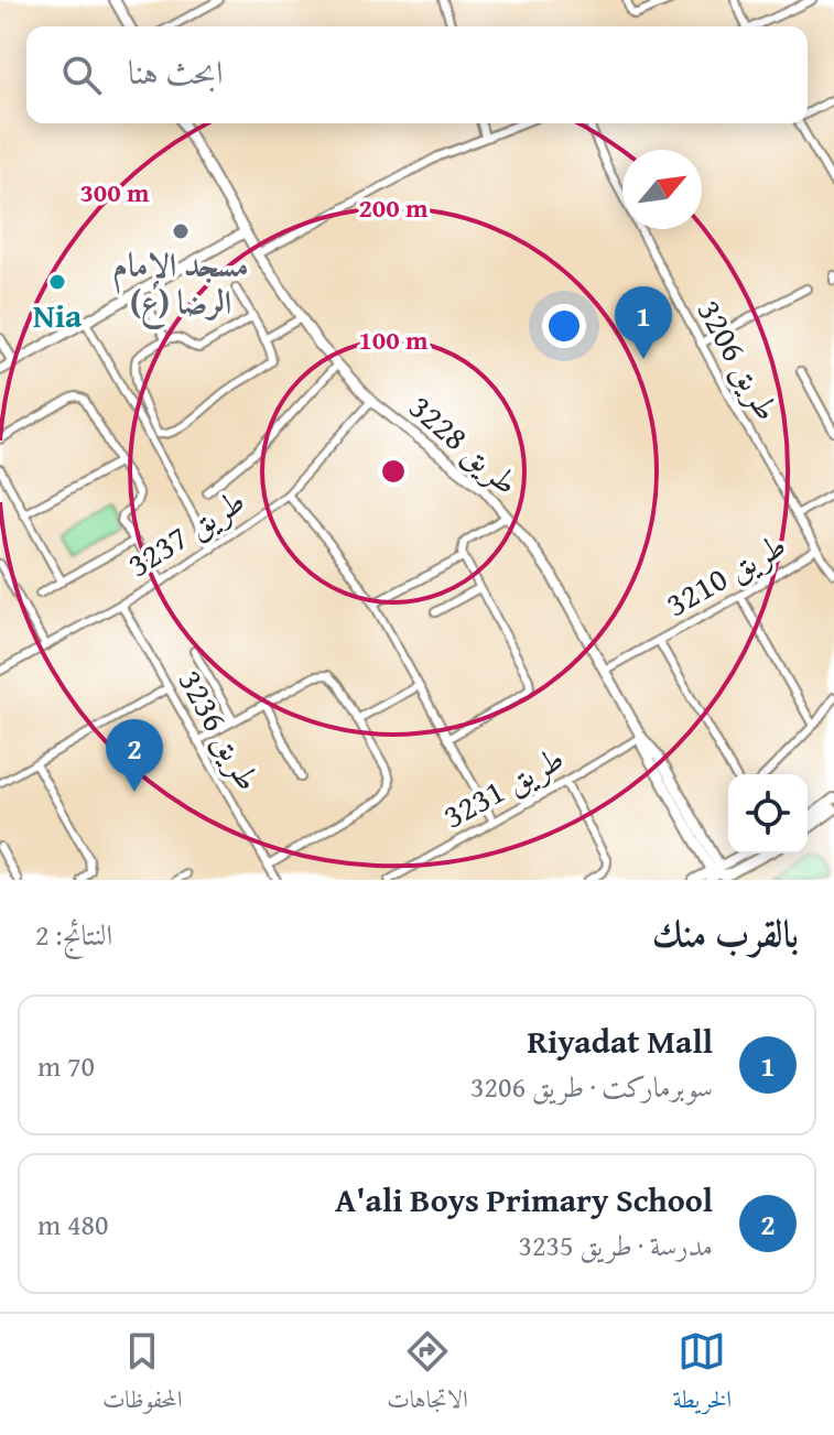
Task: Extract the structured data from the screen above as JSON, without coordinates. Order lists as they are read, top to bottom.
{
  "streets": {
    "street": [
      "طريق 3206",
      "طريق 3228",
      "طريق 3237",
      "طريق 3210",
      "طريق 3236",
      "طريق 3231"
    ]
  },
  "crossings": [
    ["طريق 3206", "طريق 3210"],
    ["طريق 3228", "طريق 3237"],
    ["طريق 3228", "طريق 3210"],
    ["طريق 3228", "طريق 3231"],
    ["طريق 3237", "طريق 3236"]
  ],
  "places": ["مسجد الإمام الرضا (ع)", "Nia"],
  "north": "top right",
  "page": {
    "search": "ابحث هنا",
    "pins": ["1", "2"],
    "heading": ["بالقرب منك", "النتائج: 2"],
    "list": [
      {
        "mark": "1",
        "name": "Riyadat Mall",
        "note": "سوبرماركت · طريق 3206",
        "value": "70 m"
      },
      {
        "mark": "2",
        "name": "A'ali Boys Primary School",
        "note": "مدرسة · طريق 3235",
        "value": "480 m"
      }
    ],
    "nav": ["الخريطة", "الاتجاهات", "المحفوظات"]
  },
  "rings": ["300 m", "200 m", "100 m"]
}
